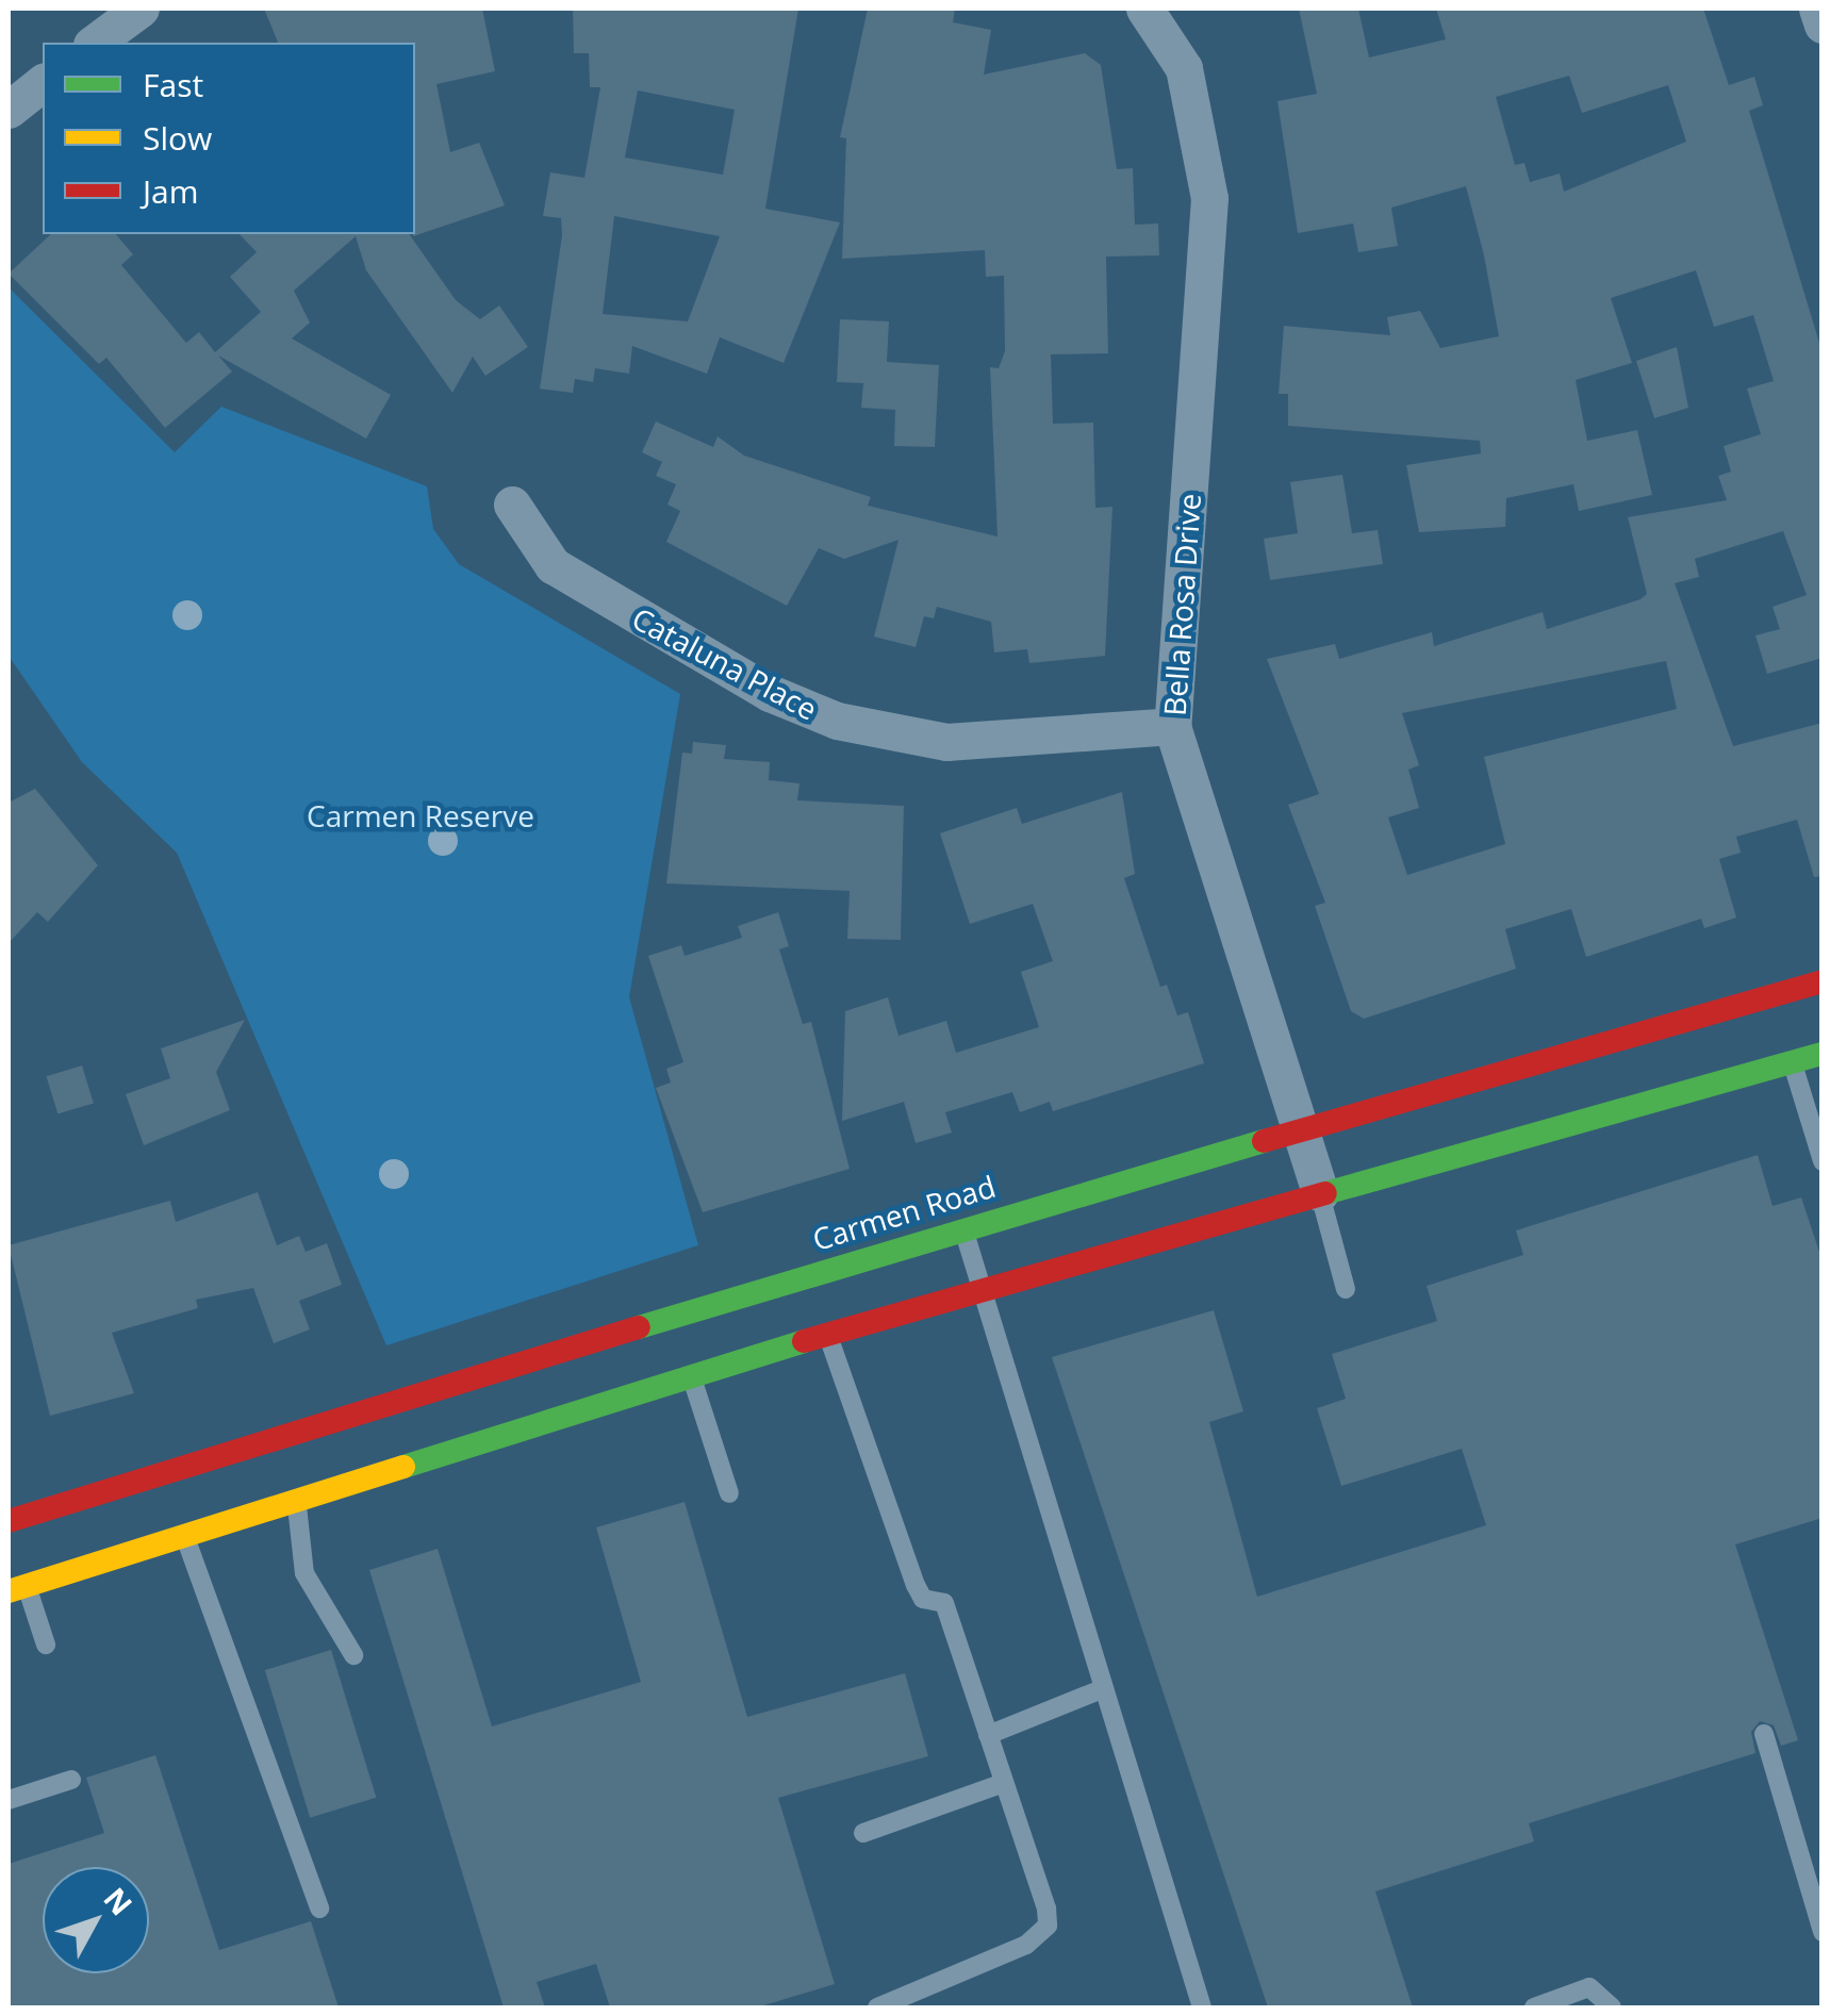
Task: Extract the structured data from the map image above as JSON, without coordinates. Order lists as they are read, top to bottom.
{
  "streets": {
    "highway": ["Carmen Road"],
    "street": ["Bella Rosa Drive", "Cataluna Place"]
  },
  "crossings": [
    ["Bella Rosa Drive", "Cataluna Place"],
    ["Bella Rosa Drive", "Carmen Road"]
  ],
  "parks": ["Carmen Reserve"],
  "legend": ["Fast", "Slow", "Jam"],
  "north": "top right"
}
